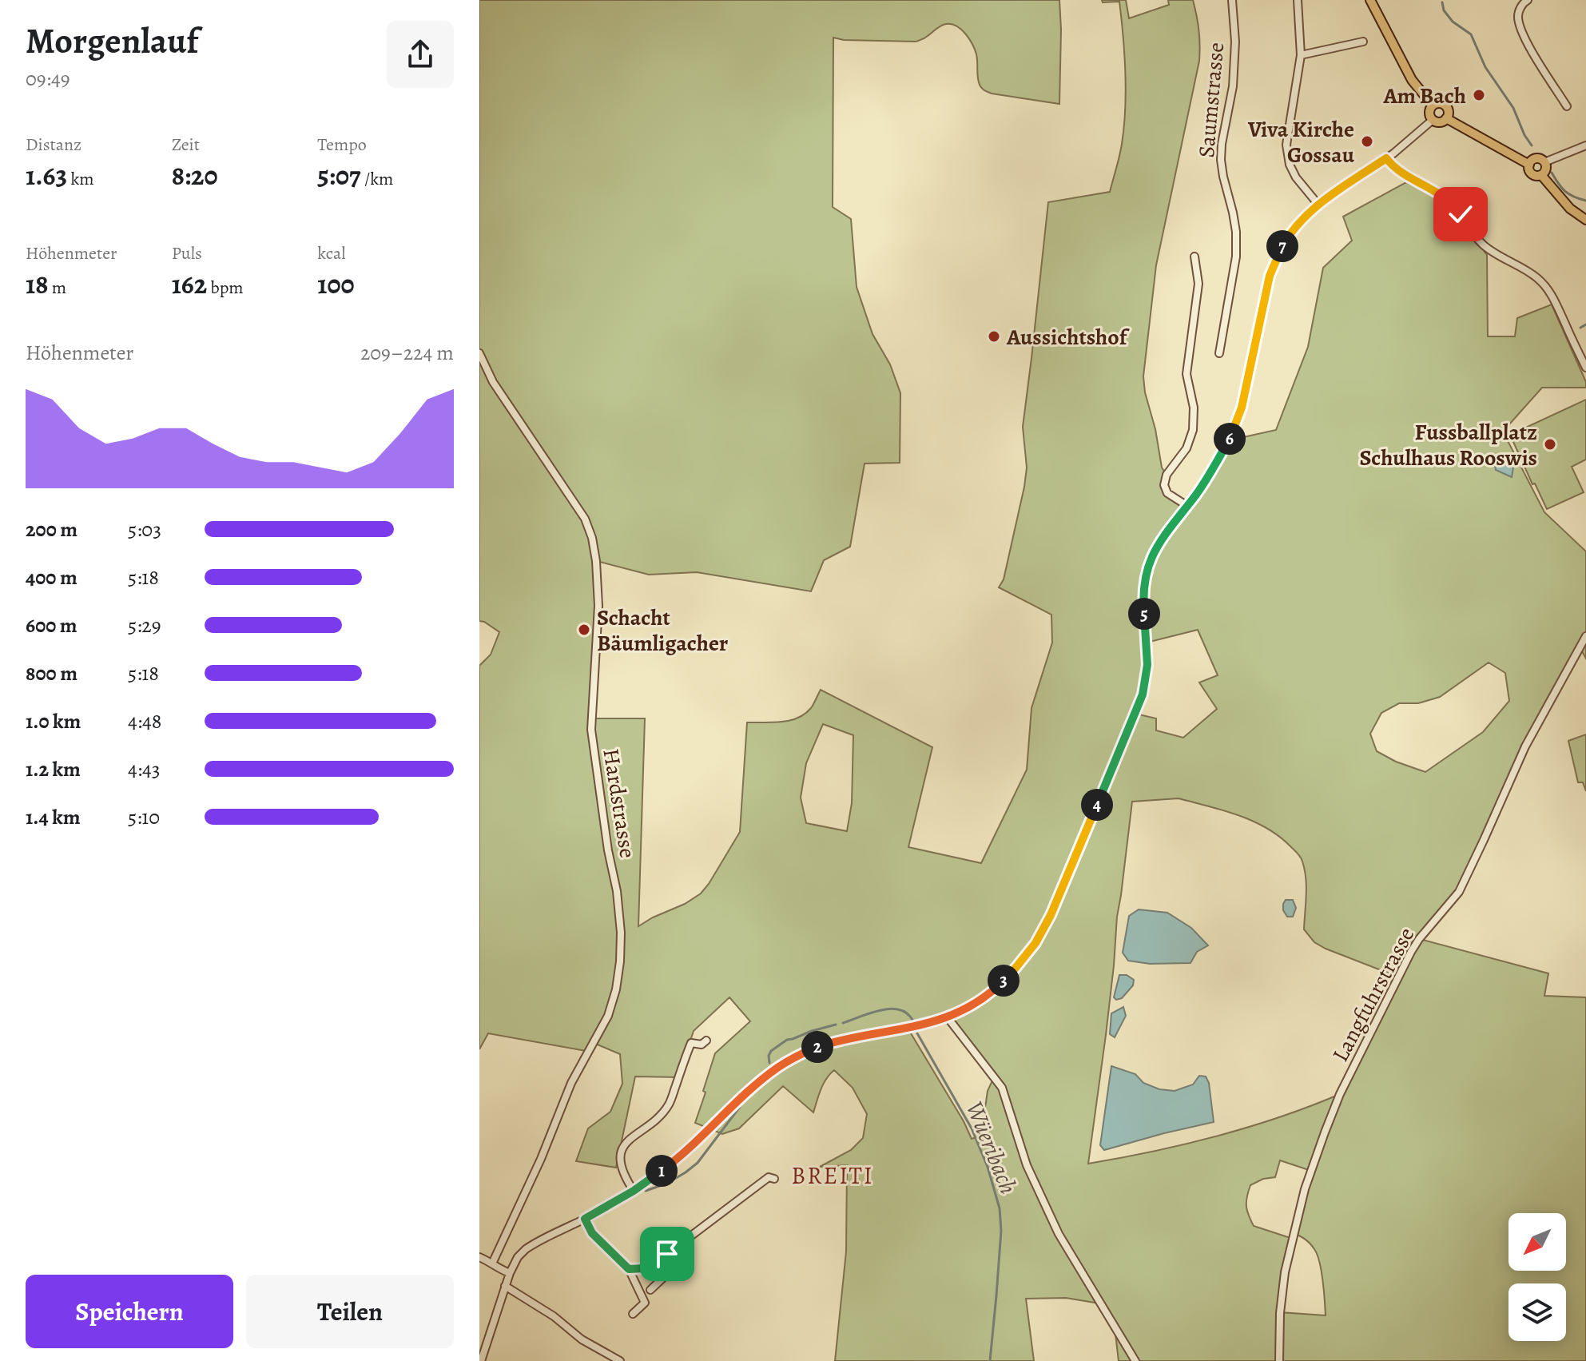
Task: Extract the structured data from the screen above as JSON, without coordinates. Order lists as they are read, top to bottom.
{
  "streets": {
    "street": ["Saumstrasse", "Hardstrasse", "Langfuhrstrasse"]
  },
  "districts": ["BREITI"],
  "water": ["Wüeribach"],
  "places": [
    "Am Bach",
    "Viva Kirche Gossau",
    "Aussichtshof",
    "Fussballplatz Schulhaus Rooswis",
    "Schacht Bäumligacher"
  ],
  "north": "bottom left",
  "page": {
    "heading": ["Morgenlauf", "09:49"],
    "stats": [
      ["Distanz", "1.63 km"],
      ["Zeit", "8:20"],
      ["Tempo", "5:07 /km"],
      ["Höhenmeter", "18 m"],
      ["Puls", "162 bpm"],
      ["kcal", "100"]
    ],
    "pins": [
      "7",
      "6",
      "5",
      "4",
      "3",
      "2",
      "1"
    ],
    "chart": ["Höhenmeter", "209–224 m"],
    "list": [
      {
        "name": "200 m",
        "note": "5:03"
      },
      {
        "name": "400 m",
        "note": "5:18"
      },
      {
        "name": "600 m",
        "note": "5:29"
      },
      {
        "name": "800 m",
        "note": "5:18"
      },
      {
        "name": "1.0 km",
        "note": "4:48"
      },
      {
        "name": "1.2 km",
        "note": "4:43"
      },
      {
        "name": "1.4 km",
        "note": "5:10"
      }
    ],
    "buttons": ["Speichern", "Teilen"]
  }
}
